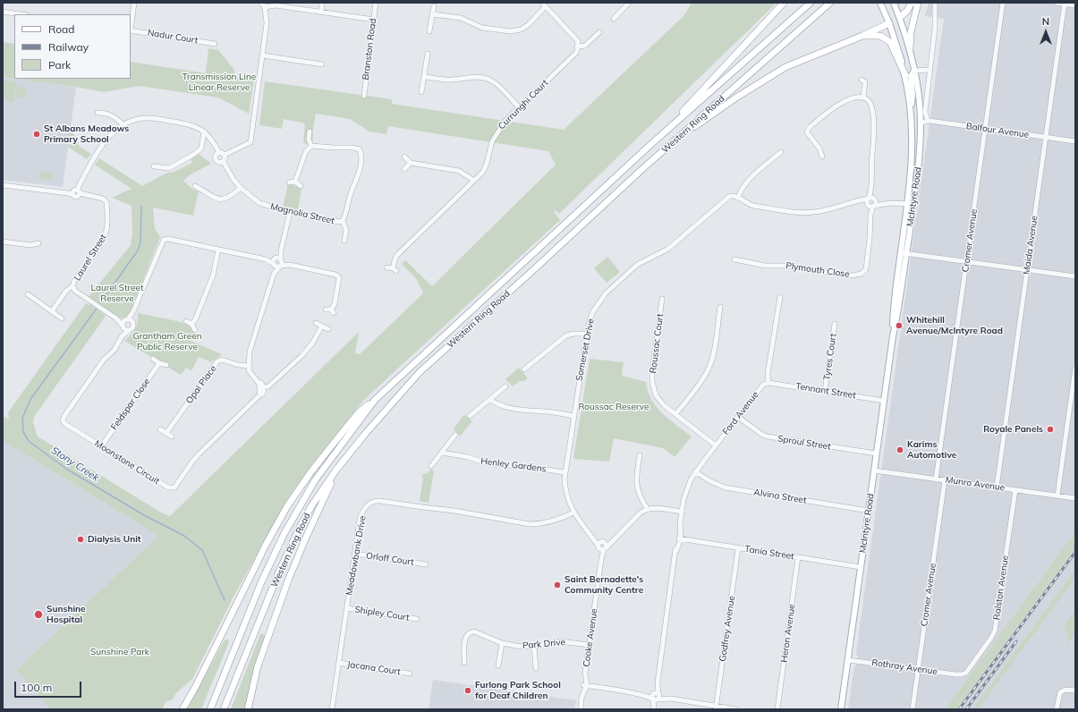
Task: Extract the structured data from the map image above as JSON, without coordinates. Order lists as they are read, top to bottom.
{
  "streets": {
    "highway": ["Western Ring Road"],
    "main road": ["McIntyre Road"],
    "street": [
      "Nadur Court",
      "Branston Road",
      "Currunghi Court",
      "Balfour Avenue",
      "Magnolia Street",
      "Cromer Avenue",
      "Maida Avenue",
      "Laurel Street",
      "Plymouth Close",
      "Roussac Court",
      "Somerset Drive",
      "Tyres Court",
      "Opal Place",
      "Tennant Street",
      "Feldspar Close",
      "Ford Avenue",
      "Sproul Street",
      "Moonstone Circuit",
      "Henley Gardens",
      "Munro Avenue",
      "Alvina Street",
      "Tania Street",
      "Meadowbank Drive",
      "Orloff Court",
      "Ralston Avenue",
      "Shipley Court",
      "Godfrey Avenue",
      "Heron Avenue",
      "Cooke Avenue",
      "Park Drive",
      "Rothray Avenue",
      "Jacana Court"
    ]
  },
  "crossings": [
    ["Balfour Avenue", "McIntyre Road"],
    ["Balfour Avenue", "Cromer Avenue"],
    ["Balfour Avenue", "Maida Avenue"],
    ["McIntyre Road", "Tennant Street"],
    ["McIntyre Road", "Sproul Street"],
    ["McIntyre Road", "Munro Avenue"],
    ["McIntyre Road", "Alvina Street"],
    ["McIntyre Road", "Tania Street"],
    ["McIntyre Road", "Rothray Avenue"],
    ["Cromer Avenue", "Munro Avenue"],
    ["Cromer Avenue", "Rothray Avenue"],
    ["Maida Avenue", "Munro Avenue"],
    ["Laurel Street", "Moonstone Circuit"],
    ["Roussac Court", "Ford Avenue"],
    ["Somerset Drive", "Henley Gardens"],
    ["Somerset Drive", "Meadowbank Drive"],
    ["Somerset Drive", "Cooke Avenue"],
    ["Tyres Court", "Tennant Street"],
    ["Tennant Street", "Ford Avenue"],
    ["Feldspar Close", "Moonstone Circuit"],
    ["Ford Avenue", "Sproul Street"],
    ["Ford Avenue", "Alvina Street"],
    ["Ford Avenue", "Tania Street"],
    ["Munro Avenue", "Ralston Avenue"],
    ["Tania Street", "Godfrey Avenue"],
    ["Tania Street", "Heron Avenue"],
    ["Meadowbank Drive", "Orloff Court"],
    ["Meadowbank Drive", "Shipley Court"],
    ["Meadowbank Drive", "Jacana Court"],
    ["Ralston Avenue", "Rothray Avenue"],
    ["Cooke Avenue", "Park Drive"]
  ],
  "water": ["Stony Creek"],
  "parks": [
    "Transmission Line Linear Reserve",
    "Laurel Street Reserve",
    "Grantham Green Public Reserve",
    "Roussac Reserve",
    "Sunshine Park"
  ],
  "places": [
    "St Albans Meadows Primary School",
    "Whitehill Avenue/McIntyre Road",
    "Royale Panels",
    "Karims Automotive",
    "Dialysis Unit",
    "Saint Bernadette's Community Centre",
    "Sunshine Hospital",
    "Furlong Park School for Deaf Children"
  ],
  "legend": ["Road", "Railway", "Park"],
  "scale_bar": "100 m",
  "north": "top"
}
